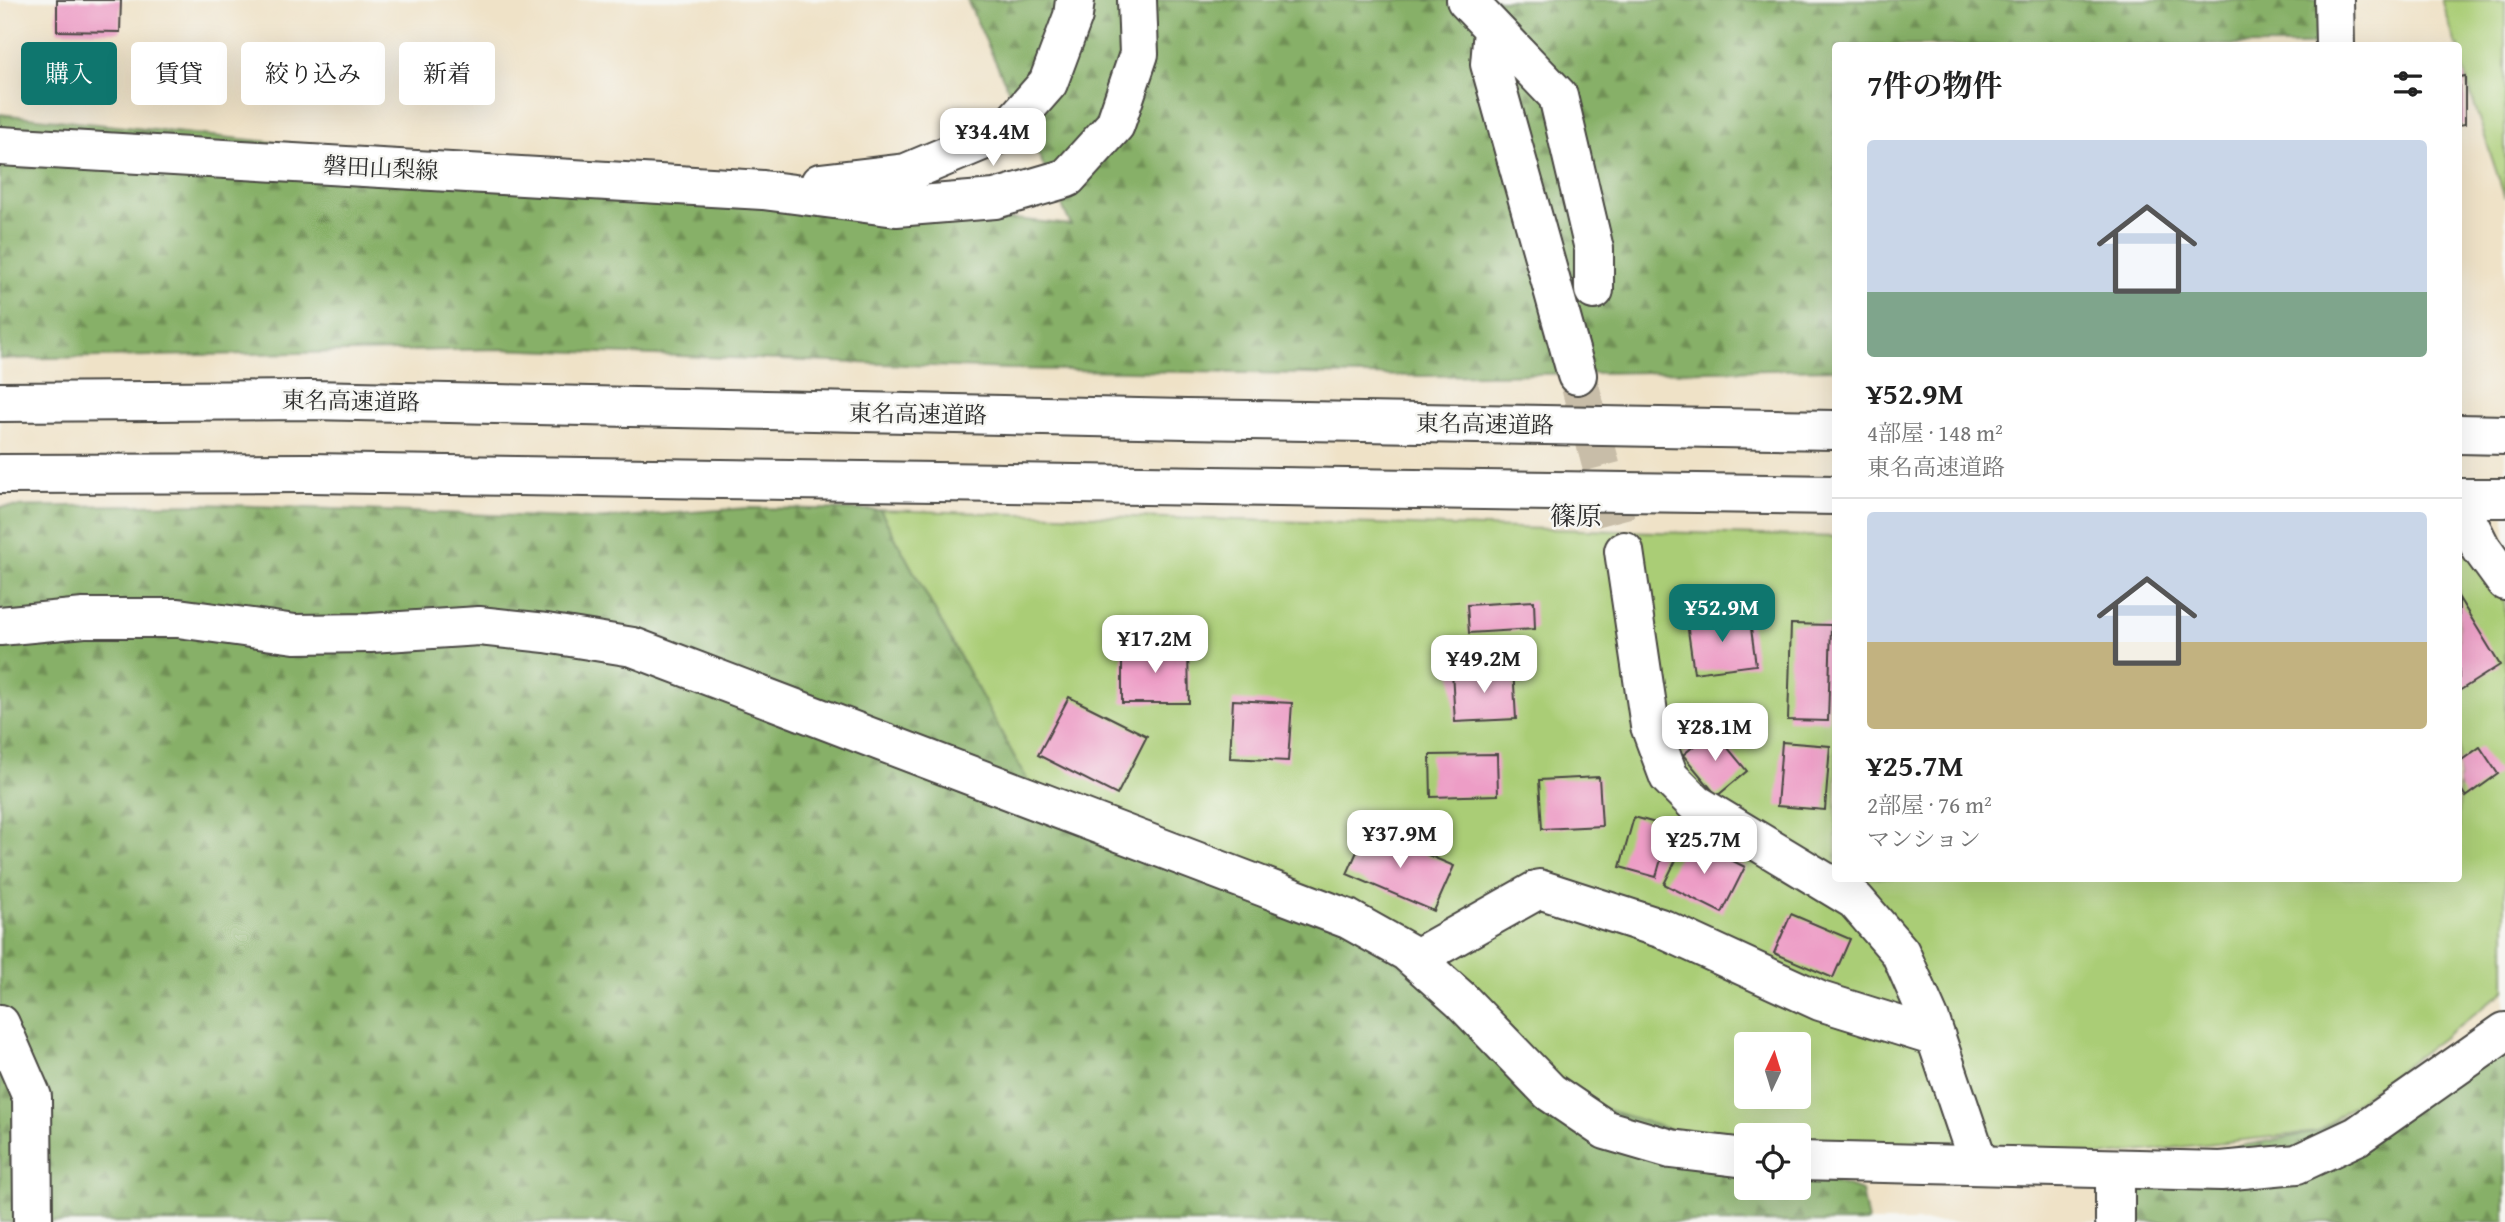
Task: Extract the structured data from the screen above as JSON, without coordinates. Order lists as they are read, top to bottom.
{
  "streets": {
    "main road": ["磐田山梨線", "東名高速道路"]
  },
  "districts": ["篠原"],
  "north": "top",
  "page": {
    "chip": [
      "購入",
      "賃貸",
      "絞り込み",
      "新着"
    ],
    "heading": "7件の物件",
    "price": [
      "¥34.4M",
      "¥52.9M",
      "¥17.2M",
      "¥49.2M",
      "¥28.1M",
      "¥37.9M",
      "¥25.7M"
    ],
    "list": [
      {
        "name": "¥52.9M",
        "note": "4部屋 · 148 m² · 東名高速道路"
      },
      {
        "name": "¥25.7M",
        "note": "2部屋 · 76 m² · マンション"
      }
    ]
  }
}
